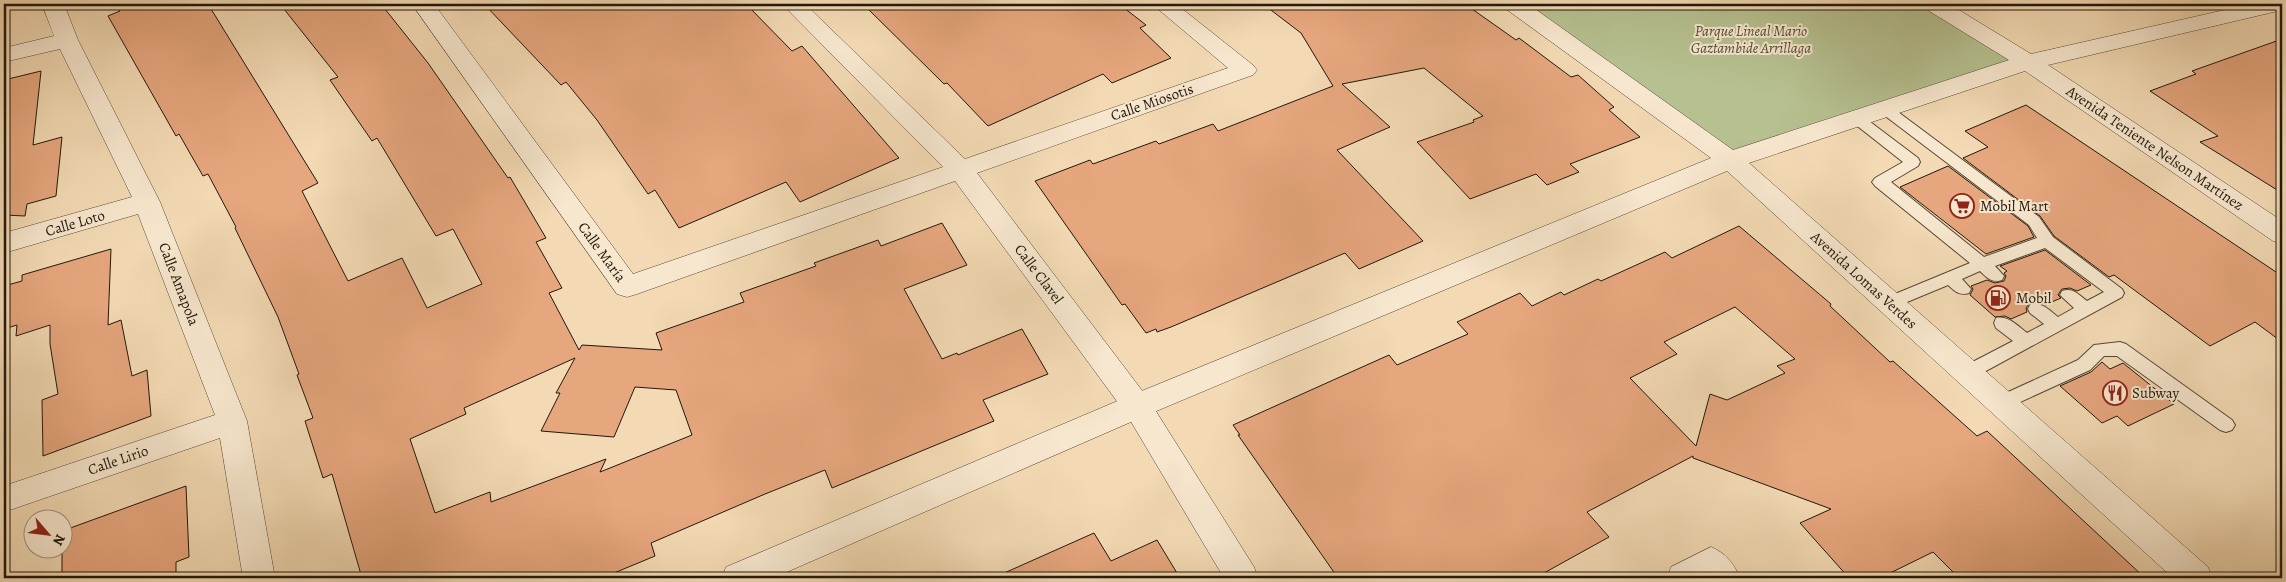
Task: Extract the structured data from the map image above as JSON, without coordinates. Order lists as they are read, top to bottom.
{
  "streets": {
    "street": [
      "Calle Miosotis",
      "Avenida Teniente Nelson Martínez",
      "Calle Loto",
      "Calle María",
      "Calle Clavel",
      "Avenida Lomas Verdes",
      "Calle Amapola",
      "Calle Lirio"
    ]
  },
  "crossings": [
    ["Calle Miosotis", "Calle María"],
    ["Calle Miosotis", "Calle Clavel"],
    ["Calle Loto", "Calle Amapola"],
    ["Calle María", "Calle Clavel"],
    ["Calle Amapola", "Calle Lirio"]
  ],
  "parks": ["Parque Lineal Mario Gaztambide Arrillaga"],
  "places": {
    "supermarket": ["Mobil Mart"],
    "fuel station": ["Mobil"],
    "restaurant": ["Subway"]
  },
  "north": "bottom right"
}
